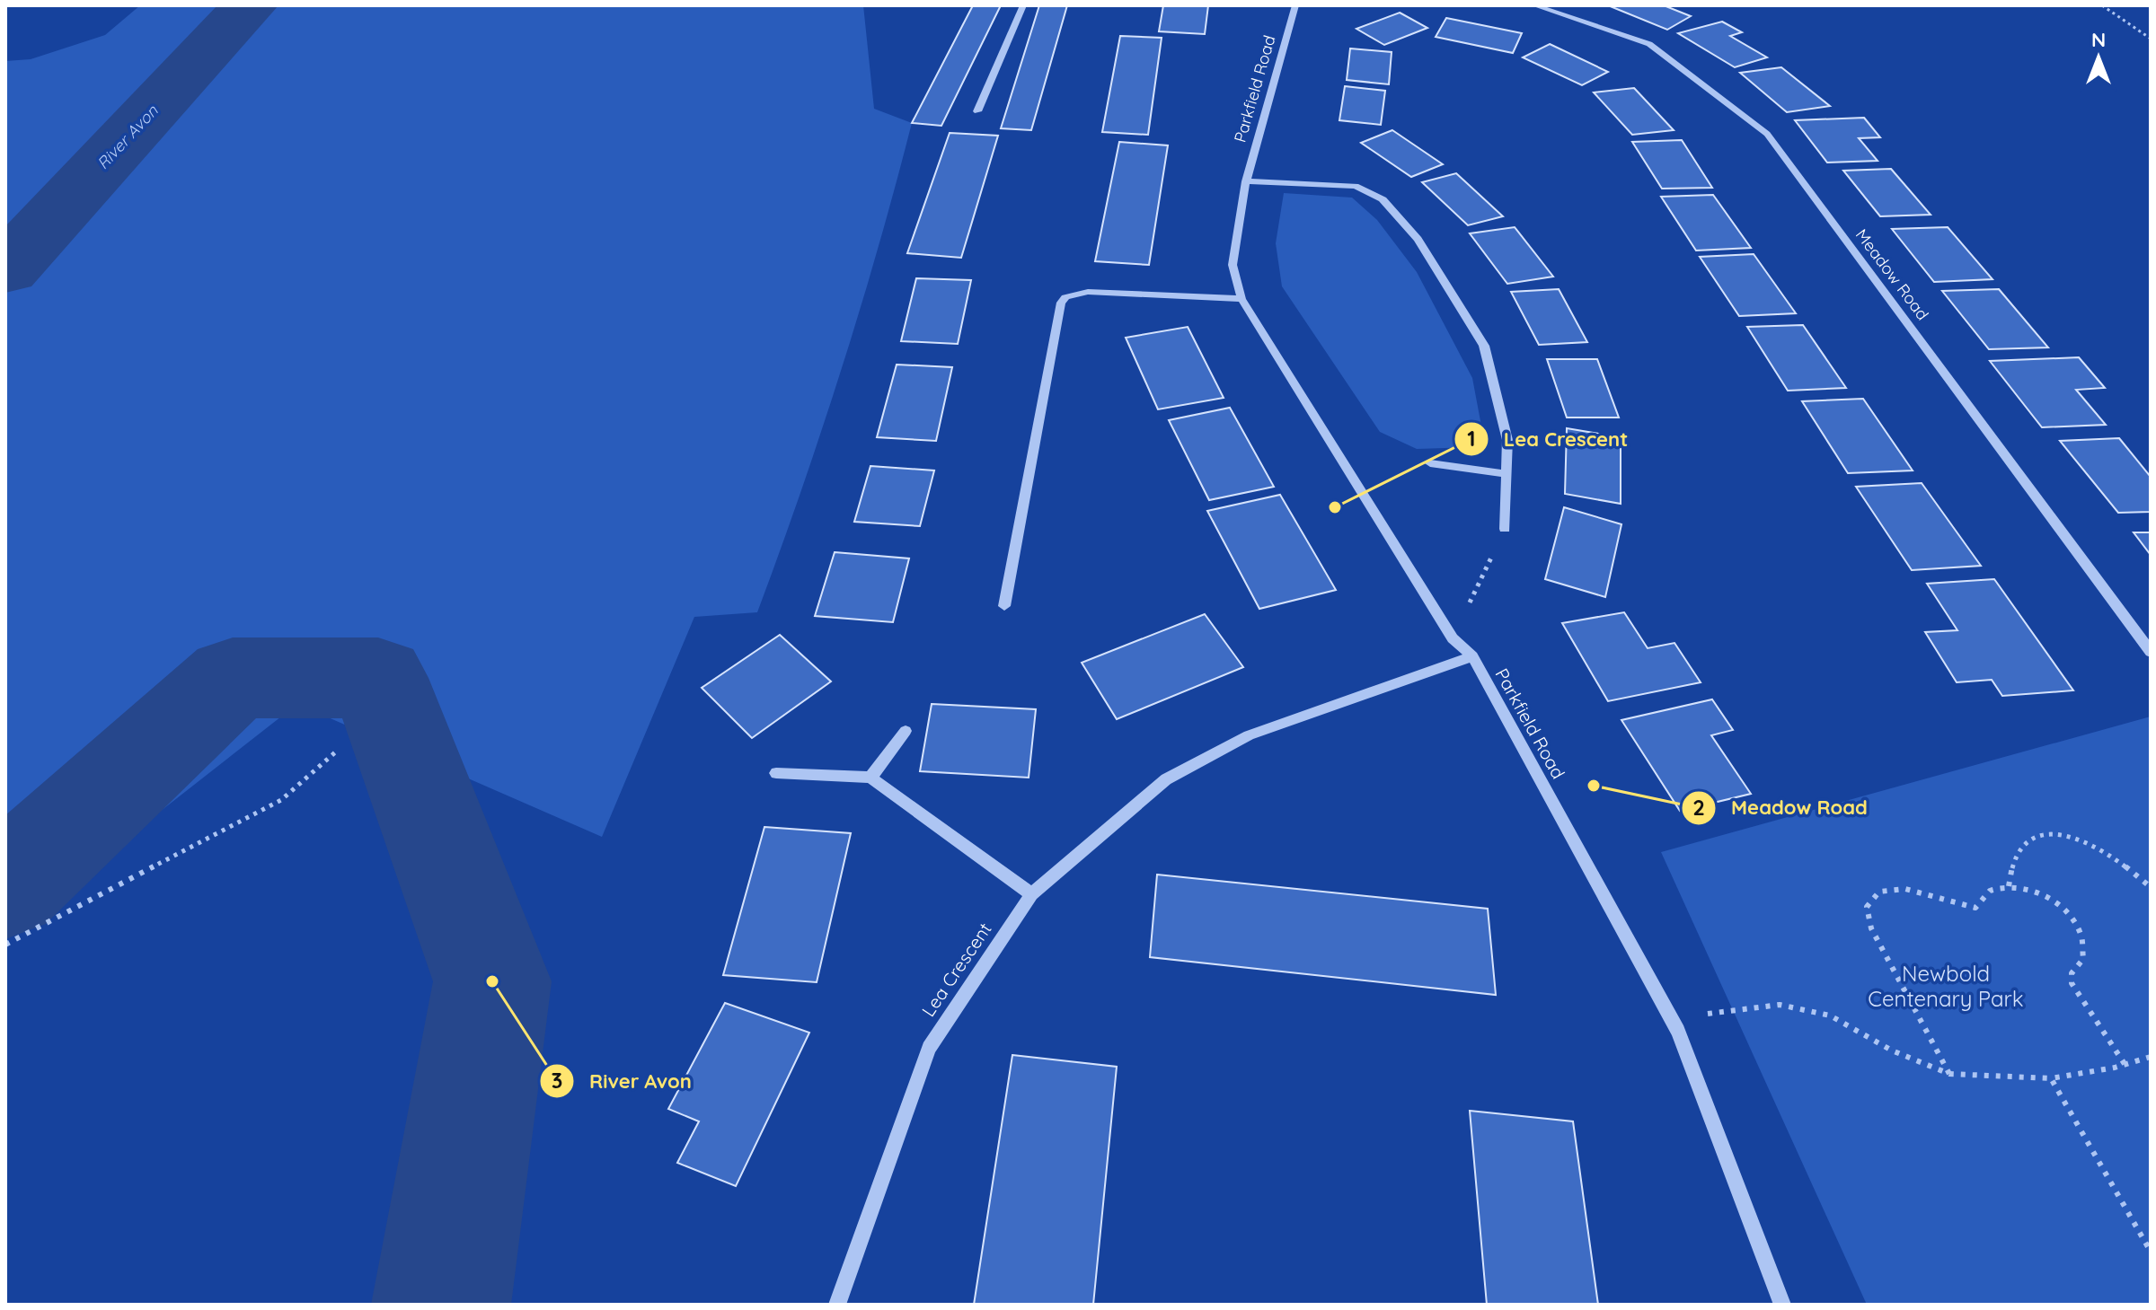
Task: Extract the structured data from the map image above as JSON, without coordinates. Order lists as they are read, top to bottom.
{
  "streets": {
    "street": ["Parkfield Road", "Meadow Road", "Lea Crescent"]
  },
  "crossings": [
    ["Parkfield Road", "Lea Crescent"]
  ],
  "water": ["River Avon"],
  "parks": ["Newbold Centenary Park"],
  "places": ["Lea Crescent", "Meadow Road", "River Avon"],
  "north": "top"
}
